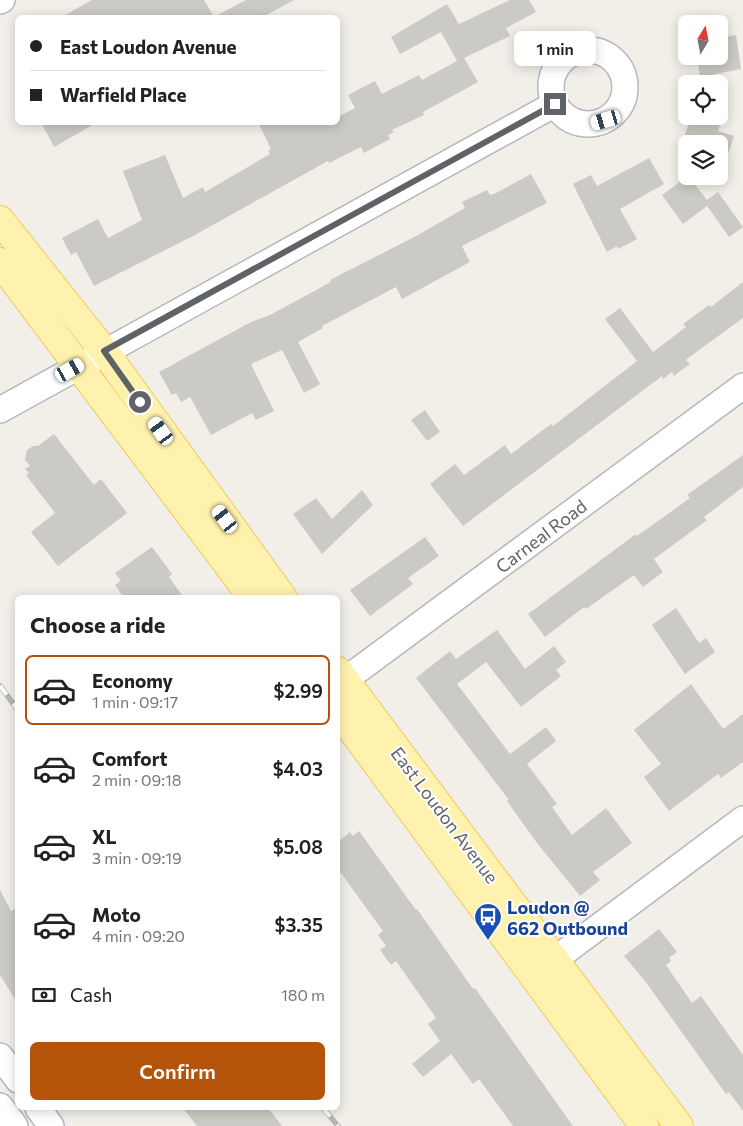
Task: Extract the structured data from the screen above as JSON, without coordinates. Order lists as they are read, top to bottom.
{
  "streets": {
    "main road": ["East Loudon Avenue"],
    "street": ["Carneal Road"]
  },
  "crossings": [
    ["Carneal Road", "East Loudon Avenue"]
  ],
  "places": {
    "bus stop": ["Loudon @ 662 Outbound"]
  },
  "north": "top",
  "page": {
    "banner": ["East Loudon Avenue", "Warfield Place"],
    "bubble": "1 min",
    "heading": "Choose a ride",
    "list": [
      {
        "name": "Economy",
        "note": "1 min · 09:17",
        "value": "$2.99"
      },
      {
        "name": "Comfort",
        "note": "2 min · 09:18",
        "value": "$4.03"
      },
      {
        "name": "XL",
        "note": "3 min · 09:19",
        "value": "$5.08"
      },
      {
        "name": "Moto",
        "note": "4 min · 09:20",
        "value": "$3.35"
      }
    ],
    "pay": ["Cash", "180 m"],
    "buttons": "Confirm"
  }
}
